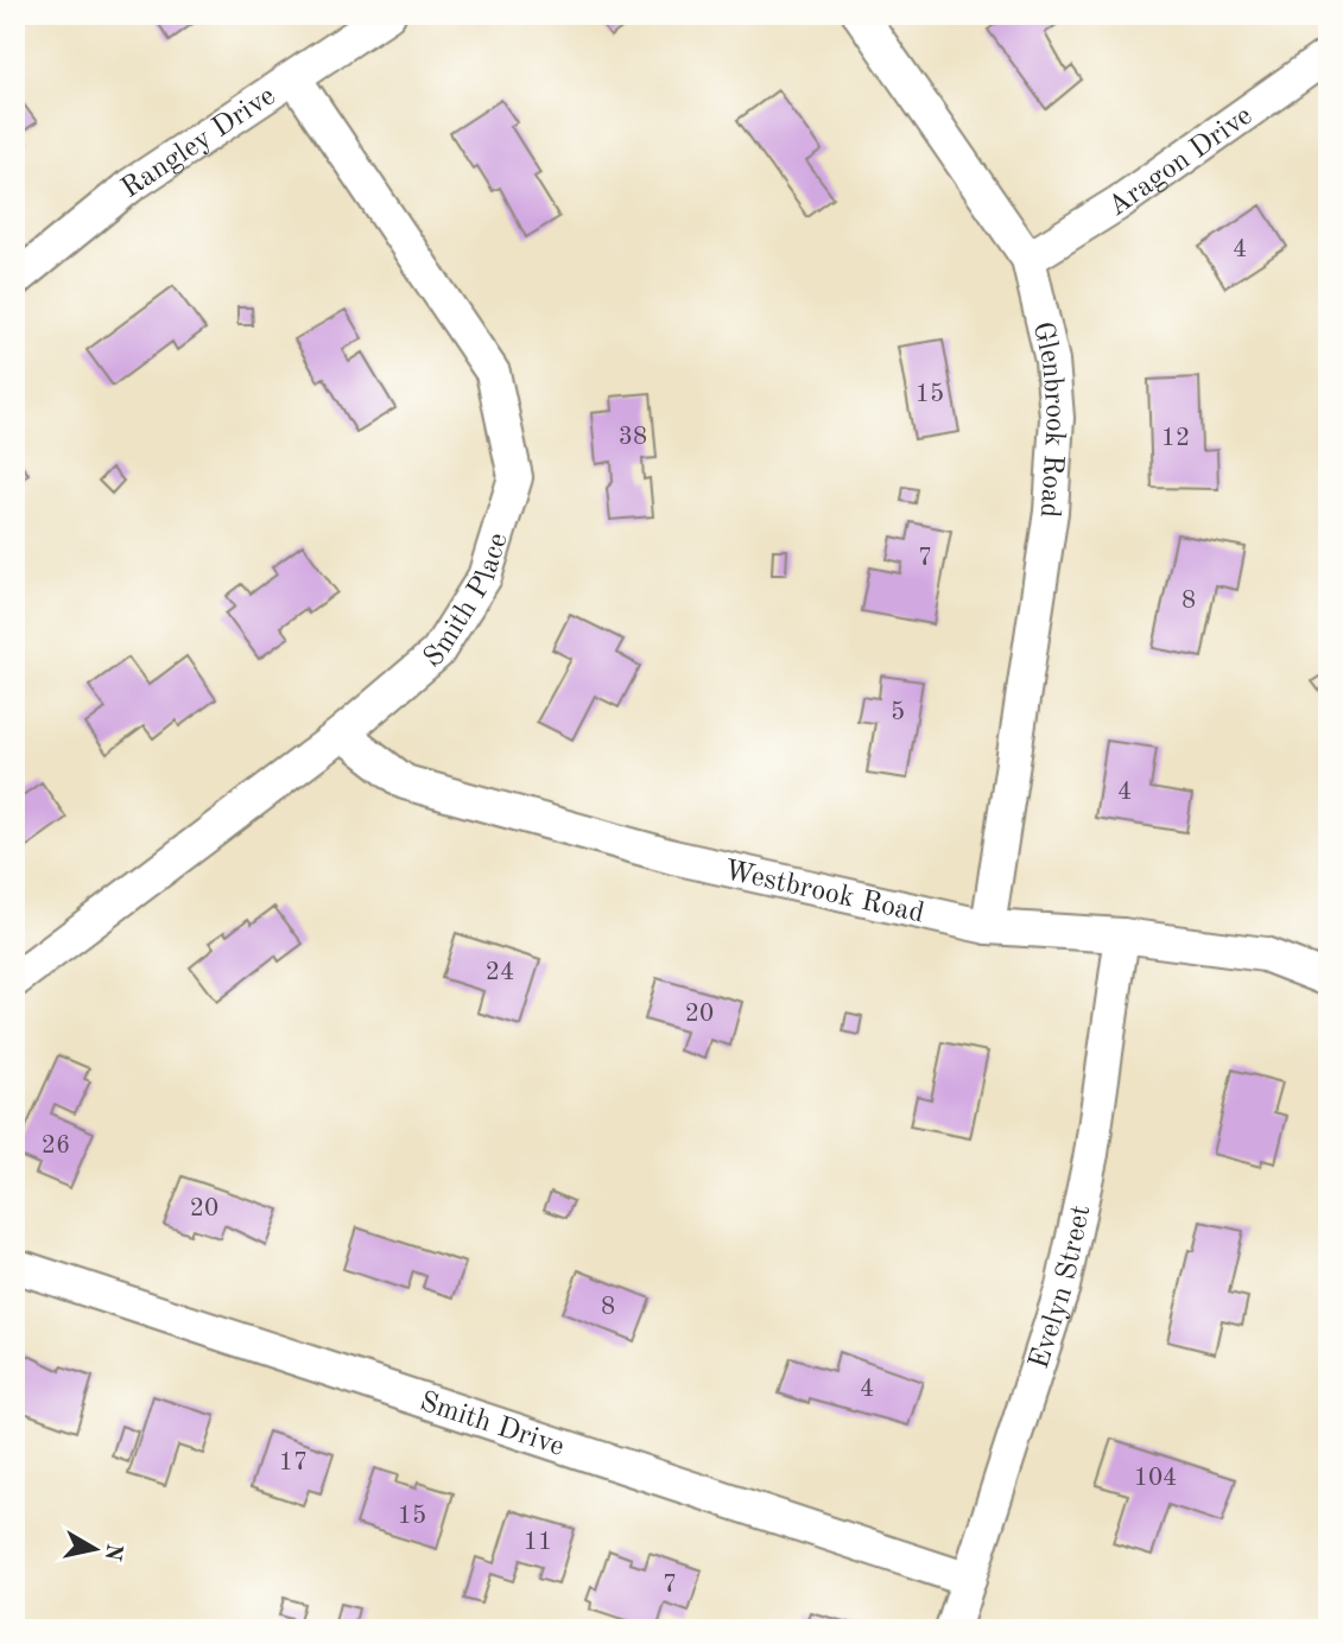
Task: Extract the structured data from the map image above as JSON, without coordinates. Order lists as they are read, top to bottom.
{
  "streets": {
    "street": [
      "Rangley Drive",
      "Aragon Drive",
      "Glenbrook Road",
      "Smith Place",
      "Westbrook Road",
      "Evelyn Street",
      "Smith Drive"
    ]
  },
  "crossings": [
    ["Rangley Drive", "Smith Place"],
    ["Aragon Drive", "Glenbrook Road"],
    ["Glenbrook Road", "Westbrook Road"],
    ["Smith Place", "Westbrook Road"],
    ["Westbrook Road", "Evelyn Street"],
    ["Evelyn Street", "Smith Drive"]
  ],
  "house_numbers": [
    "4",
    "15",
    "38",
    "12",
    "7",
    "8",
    "5",
    "4",
    "24",
    "20",
    "26",
    "20",
    "8",
    "4",
    "17",
    "104",
    "15",
    "11",
    "7"
  ],
  "north": "right"
}
